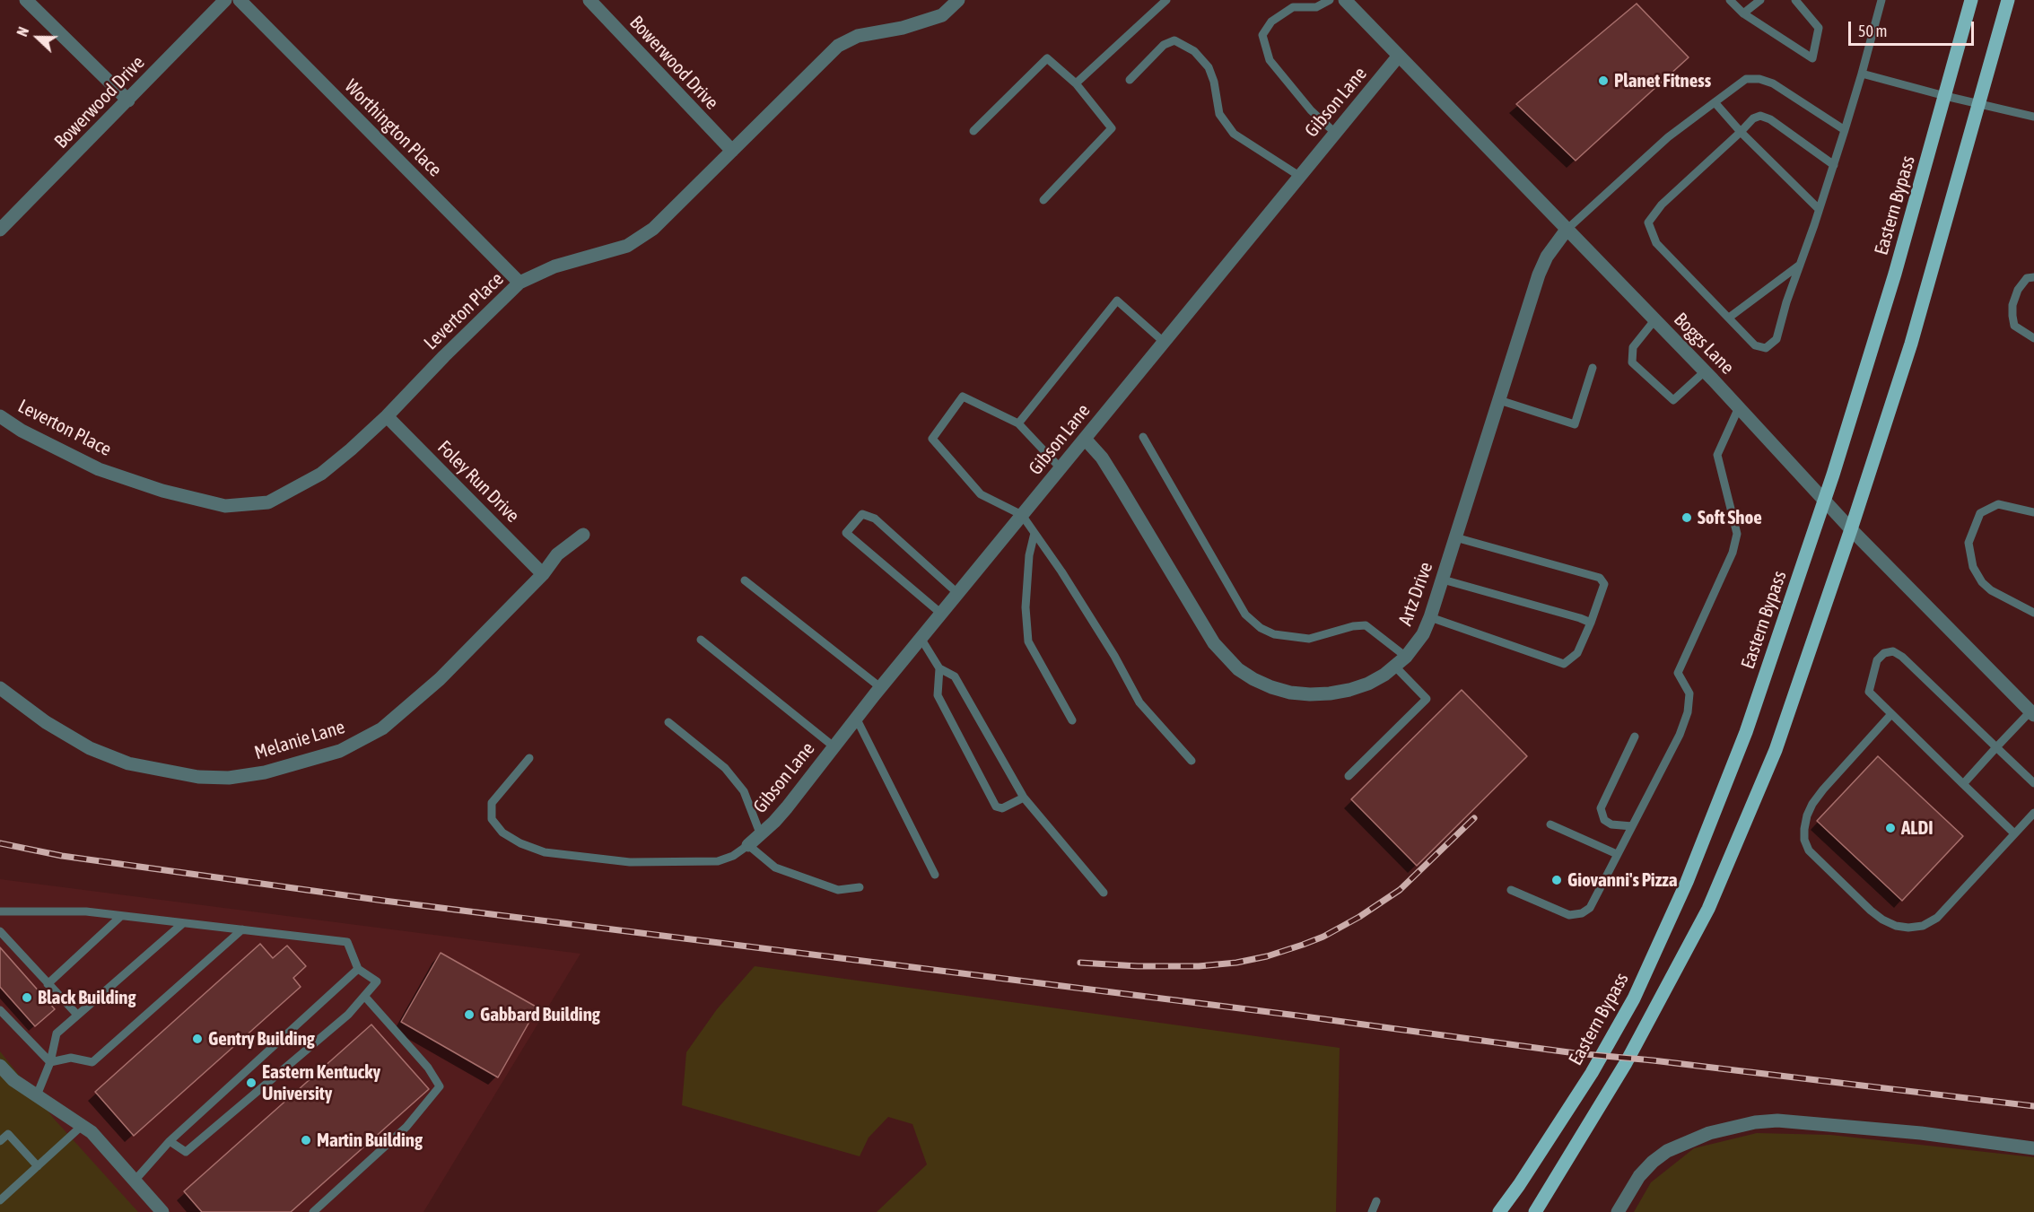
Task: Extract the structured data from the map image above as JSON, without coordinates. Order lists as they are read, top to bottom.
{
  "streets": {
    "main road": ["Eastern Bypass"],
    "street": [
      "Bowerwood Drive",
      "Gibson Lane",
      "Worthington Place",
      "Leverton Place",
      "Boggs Lane",
      "Foley Run Drive",
      "Artz Drive",
      "Melanie Lane"
    ]
  },
  "crossings": [
    ["Bowerwood Drive", "Leverton Place"],
    ["Gibson Lane", "Boggs Lane"],
    ["Gibson Lane", "Artz Drive"],
    ["Worthington Place", "Leverton Place"],
    ["Eastern Bypass", "Boggs Lane"],
    ["Leverton Place", "Foley Run Drive"],
    ["Boggs Lane", "Artz Drive"],
    ["Foley Run Drive", "Melanie Lane"]
  ],
  "places": [
    "Planet Fitness",
    "Soft Shoe",
    "ALDI",
    "Giovanni's Pizza",
    "Black Building",
    "Gabbard Building",
    "Gentry Building",
    "Eastern Kentucky University",
    "Martin Building"
  ],
  "scale_bar": "50 m",
  "north": "left"
}
